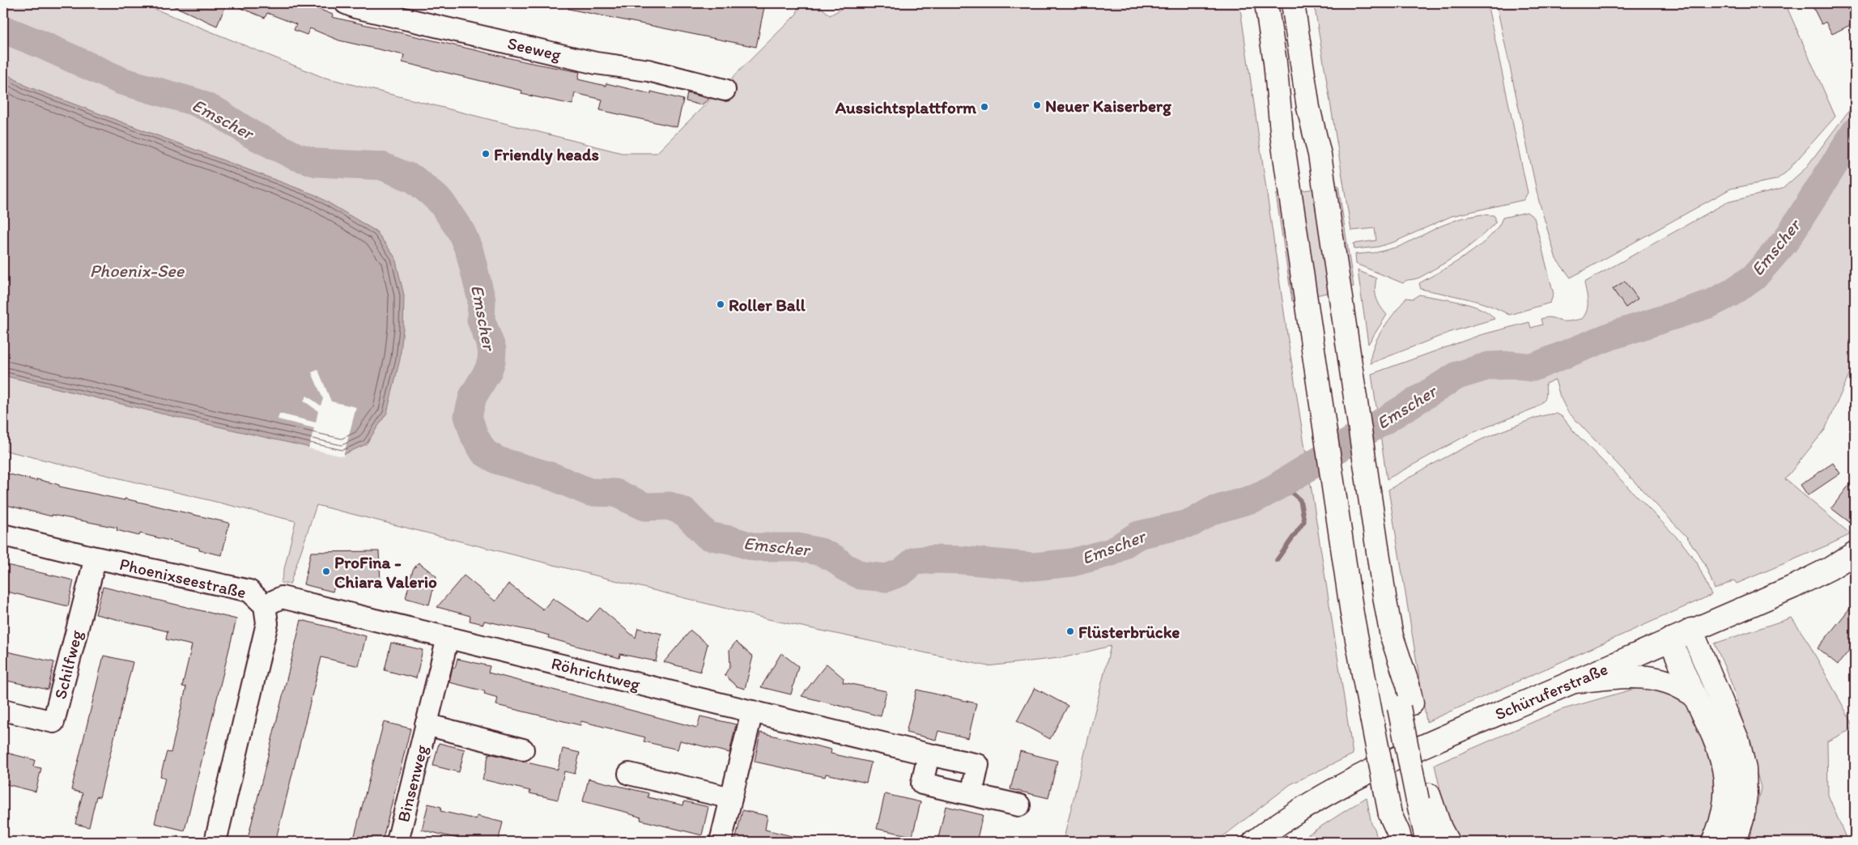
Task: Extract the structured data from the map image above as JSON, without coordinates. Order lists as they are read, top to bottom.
{
  "streets": {
    "main road": ["Schüruferstraße"],
    "street": [
      "Seeweg",
      "Phoenixseestraße",
      "Schilfweg",
      "Röhrichtweg",
      "Binsenweg"
    ]
  },
  "crossings": [
    ["Phoenixseestraße", "Schilfweg"],
    ["Phoenixseestraße", "Röhrichtweg"],
    ["Röhrichtweg", "Binsenweg"]
  ],
  "water": ["Emscher", "Phoenix-See"],
  "places": [
    "Neuer Kaiserberg",
    "Aussichtsplattform",
    "Friendly heads",
    "Roller Ball",
    "ProFina - Chiara Valerio",
    "Flüsterbrücke"
  ]
}
